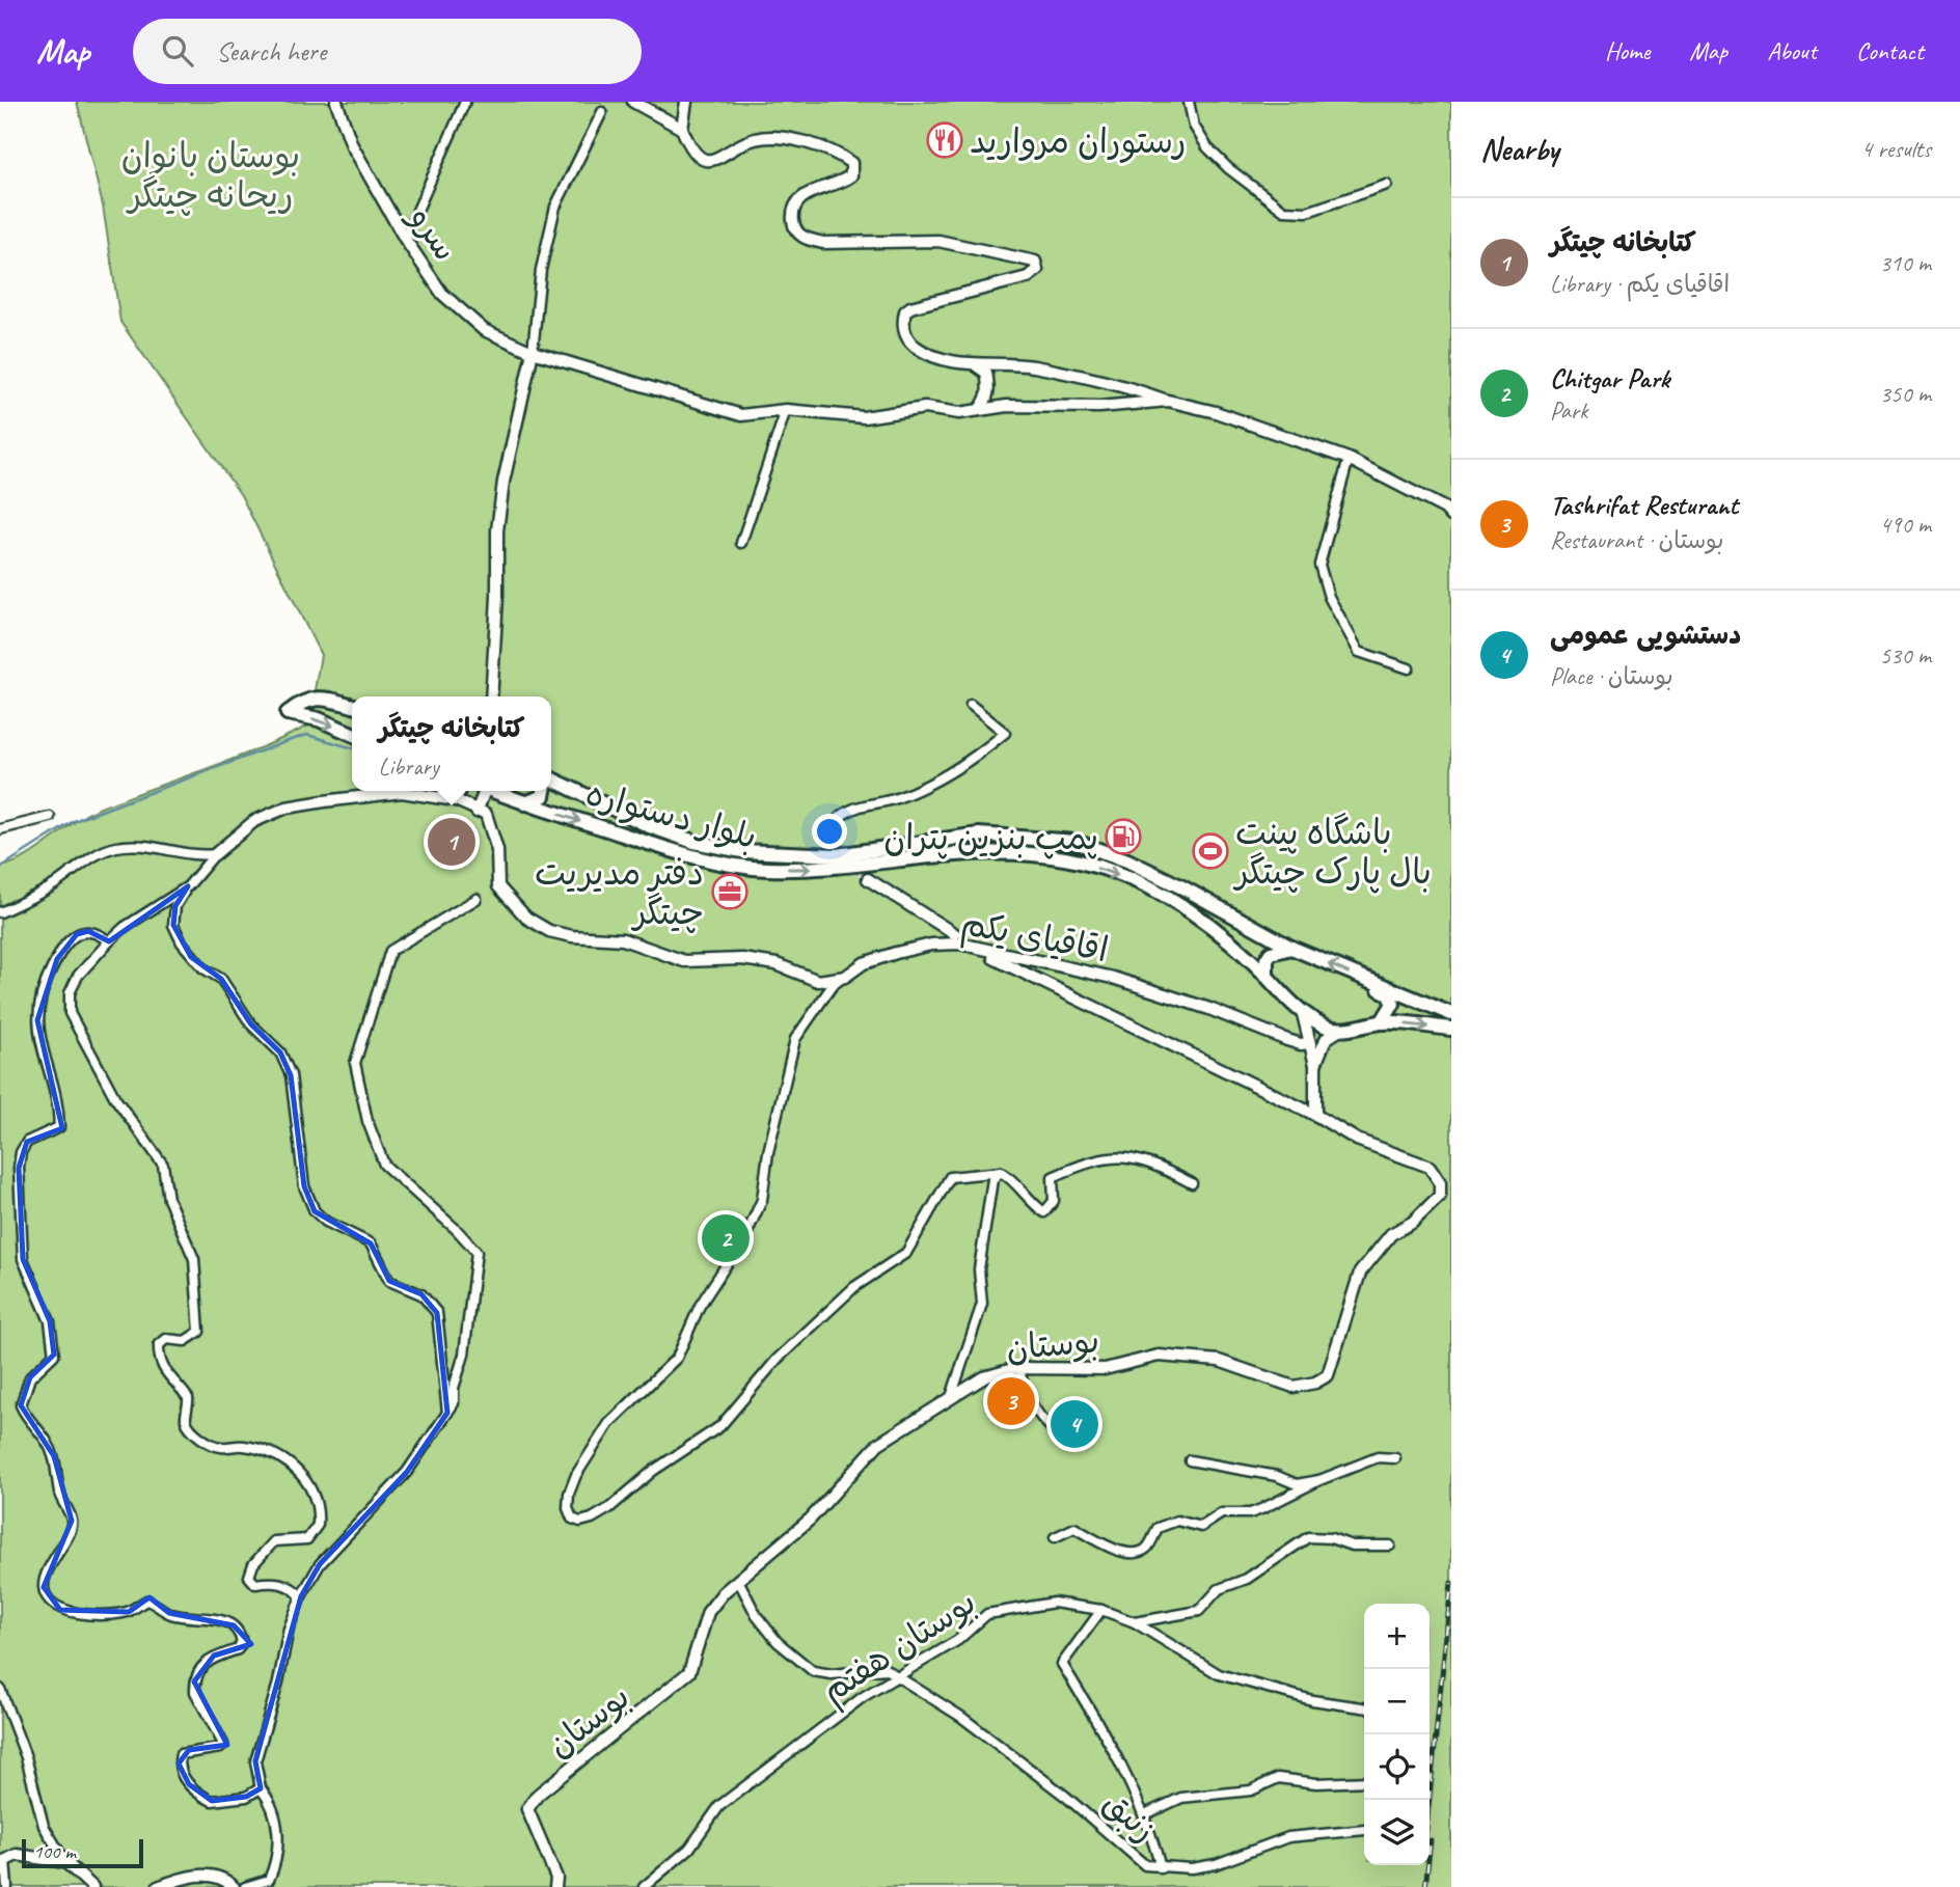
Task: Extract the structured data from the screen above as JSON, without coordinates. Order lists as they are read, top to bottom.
{
  "streets": {
    "main road": ["بلوار دستواره"],
    "street": [
      "سرو",
      "اقاقیای یکم",
      "بوستان",
      "بوستان هفتم",
      "زنبق"
    ]
  },
  "crossings": [
    ["بوستان هفتم", "زنبق"]
  ],
  "parks": ["بوستان بانوان ریحانه چیتگر"],
  "places": {
    "restaurant": ["رستوران مروارید"],
    "fuel station": ["پمپ بنزین پتران"],
    "sports": ["باشگاه پینت بال پارک چیتگر"],
    "office": ["دفتر مدیریت چیتگر"]
  },
  "scale_bar": "100 m",
  "page": {
    "header": "Map",
    "search": "Search here",
    "nav": [
      "Home",
      "Map",
      "About",
      "Contact"
    ],
    "heading": ["Nearby", "4 results"],
    "list": [
      {
        "mark": "1",
        "name": "کتابخانه چیتگر",
        "note": "Library · اقاقیای یکم",
        "value": "310 m"
      },
      {
        "mark": "2",
        "name": "Chitgar Park",
        "note": "Park",
        "value": "350 m"
      },
      {
        "mark": "3",
        "name": "Tashrifat Resturant",
        "note": "Restaurant · بوستان",
        "value": "490 m"
      },
      {
        "mark": "4",
        "name": "دستشویی عمومی",
        "note": "Place · بوستان",
        "value": "530 m"
      }
    ],
    "popup": ["کتابخانه چیتگر", "Library"],
    "pins": [
      "1",
      "2",
      "3",
      "4"
    ],
    "map_buttons": ["+", "−"],
    "scale": "100 m"
  }
}
